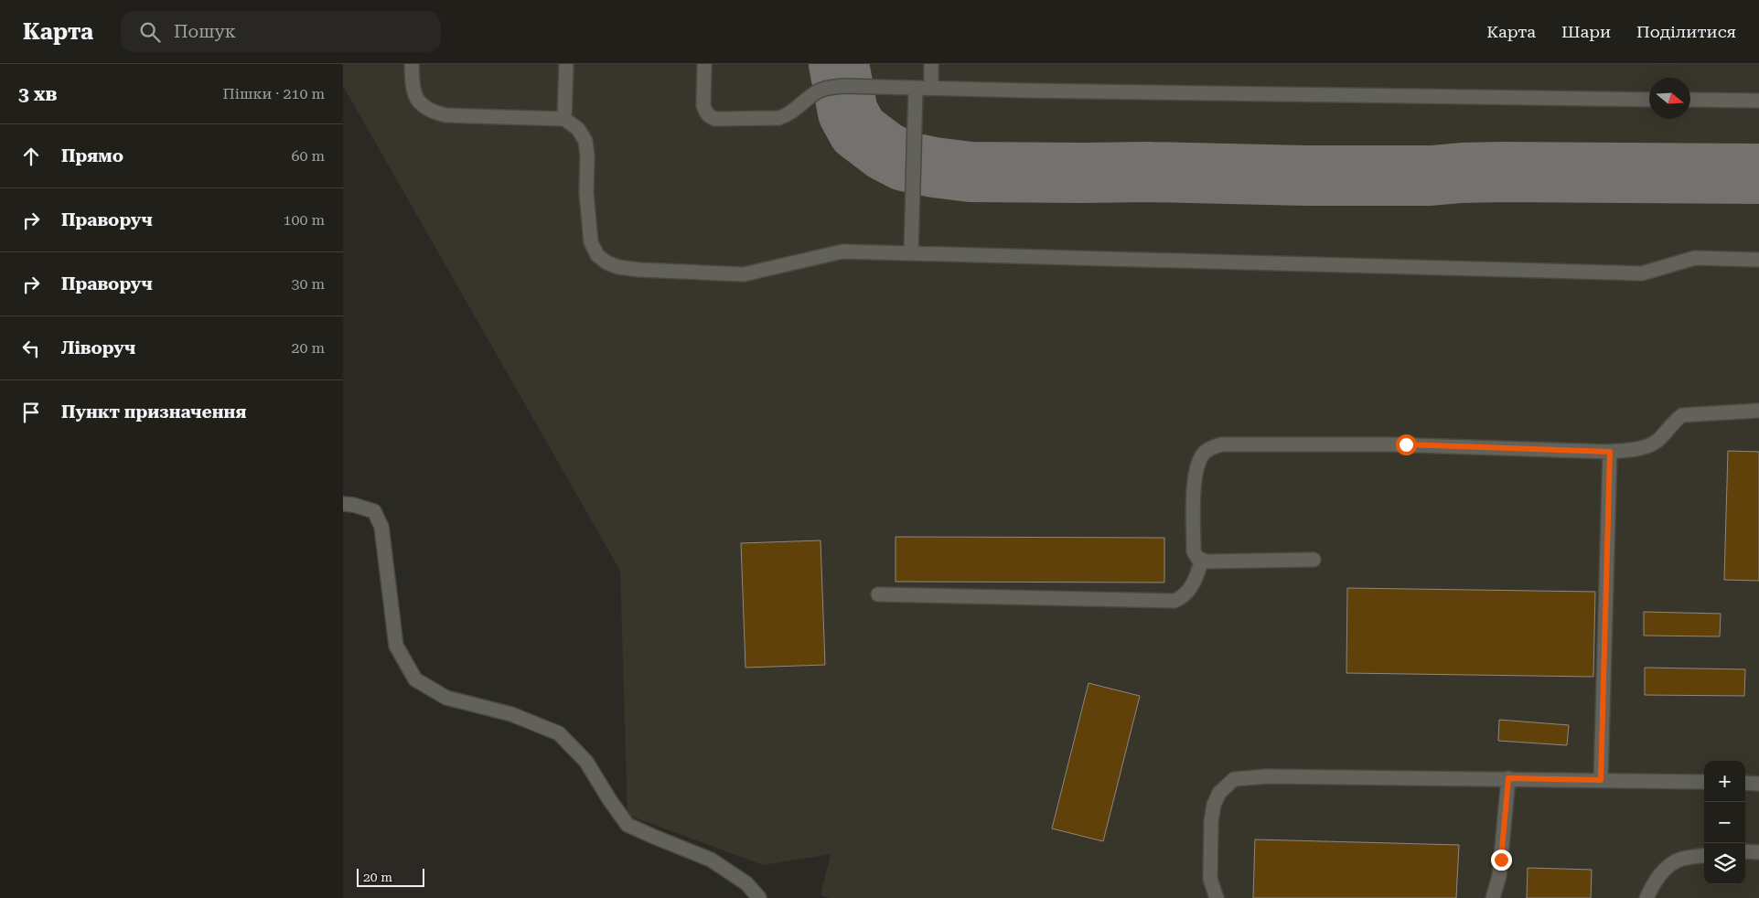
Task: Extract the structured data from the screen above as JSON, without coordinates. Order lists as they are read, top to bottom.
{
  "scale_bar": "20 m",
  "north": "right",
  "page": {
    "header": "Карта",
    "search": "Пошук",
    "nav": ["Карта", "Шари", "Поділитися"],
    "heading": ["3 хв", "Пішки · 210 m"],
    "list": [
      ["Прямо", "60 m"],
      ["Праворуч", "100 m"],
      ["Праворуч", "30 m"],
      ["Ліворуч", "20 m"],
      "Пункт призначення"
    ],
    "map_buttons": ["+", "−"],
    "scale": "20 m"
  }
}
